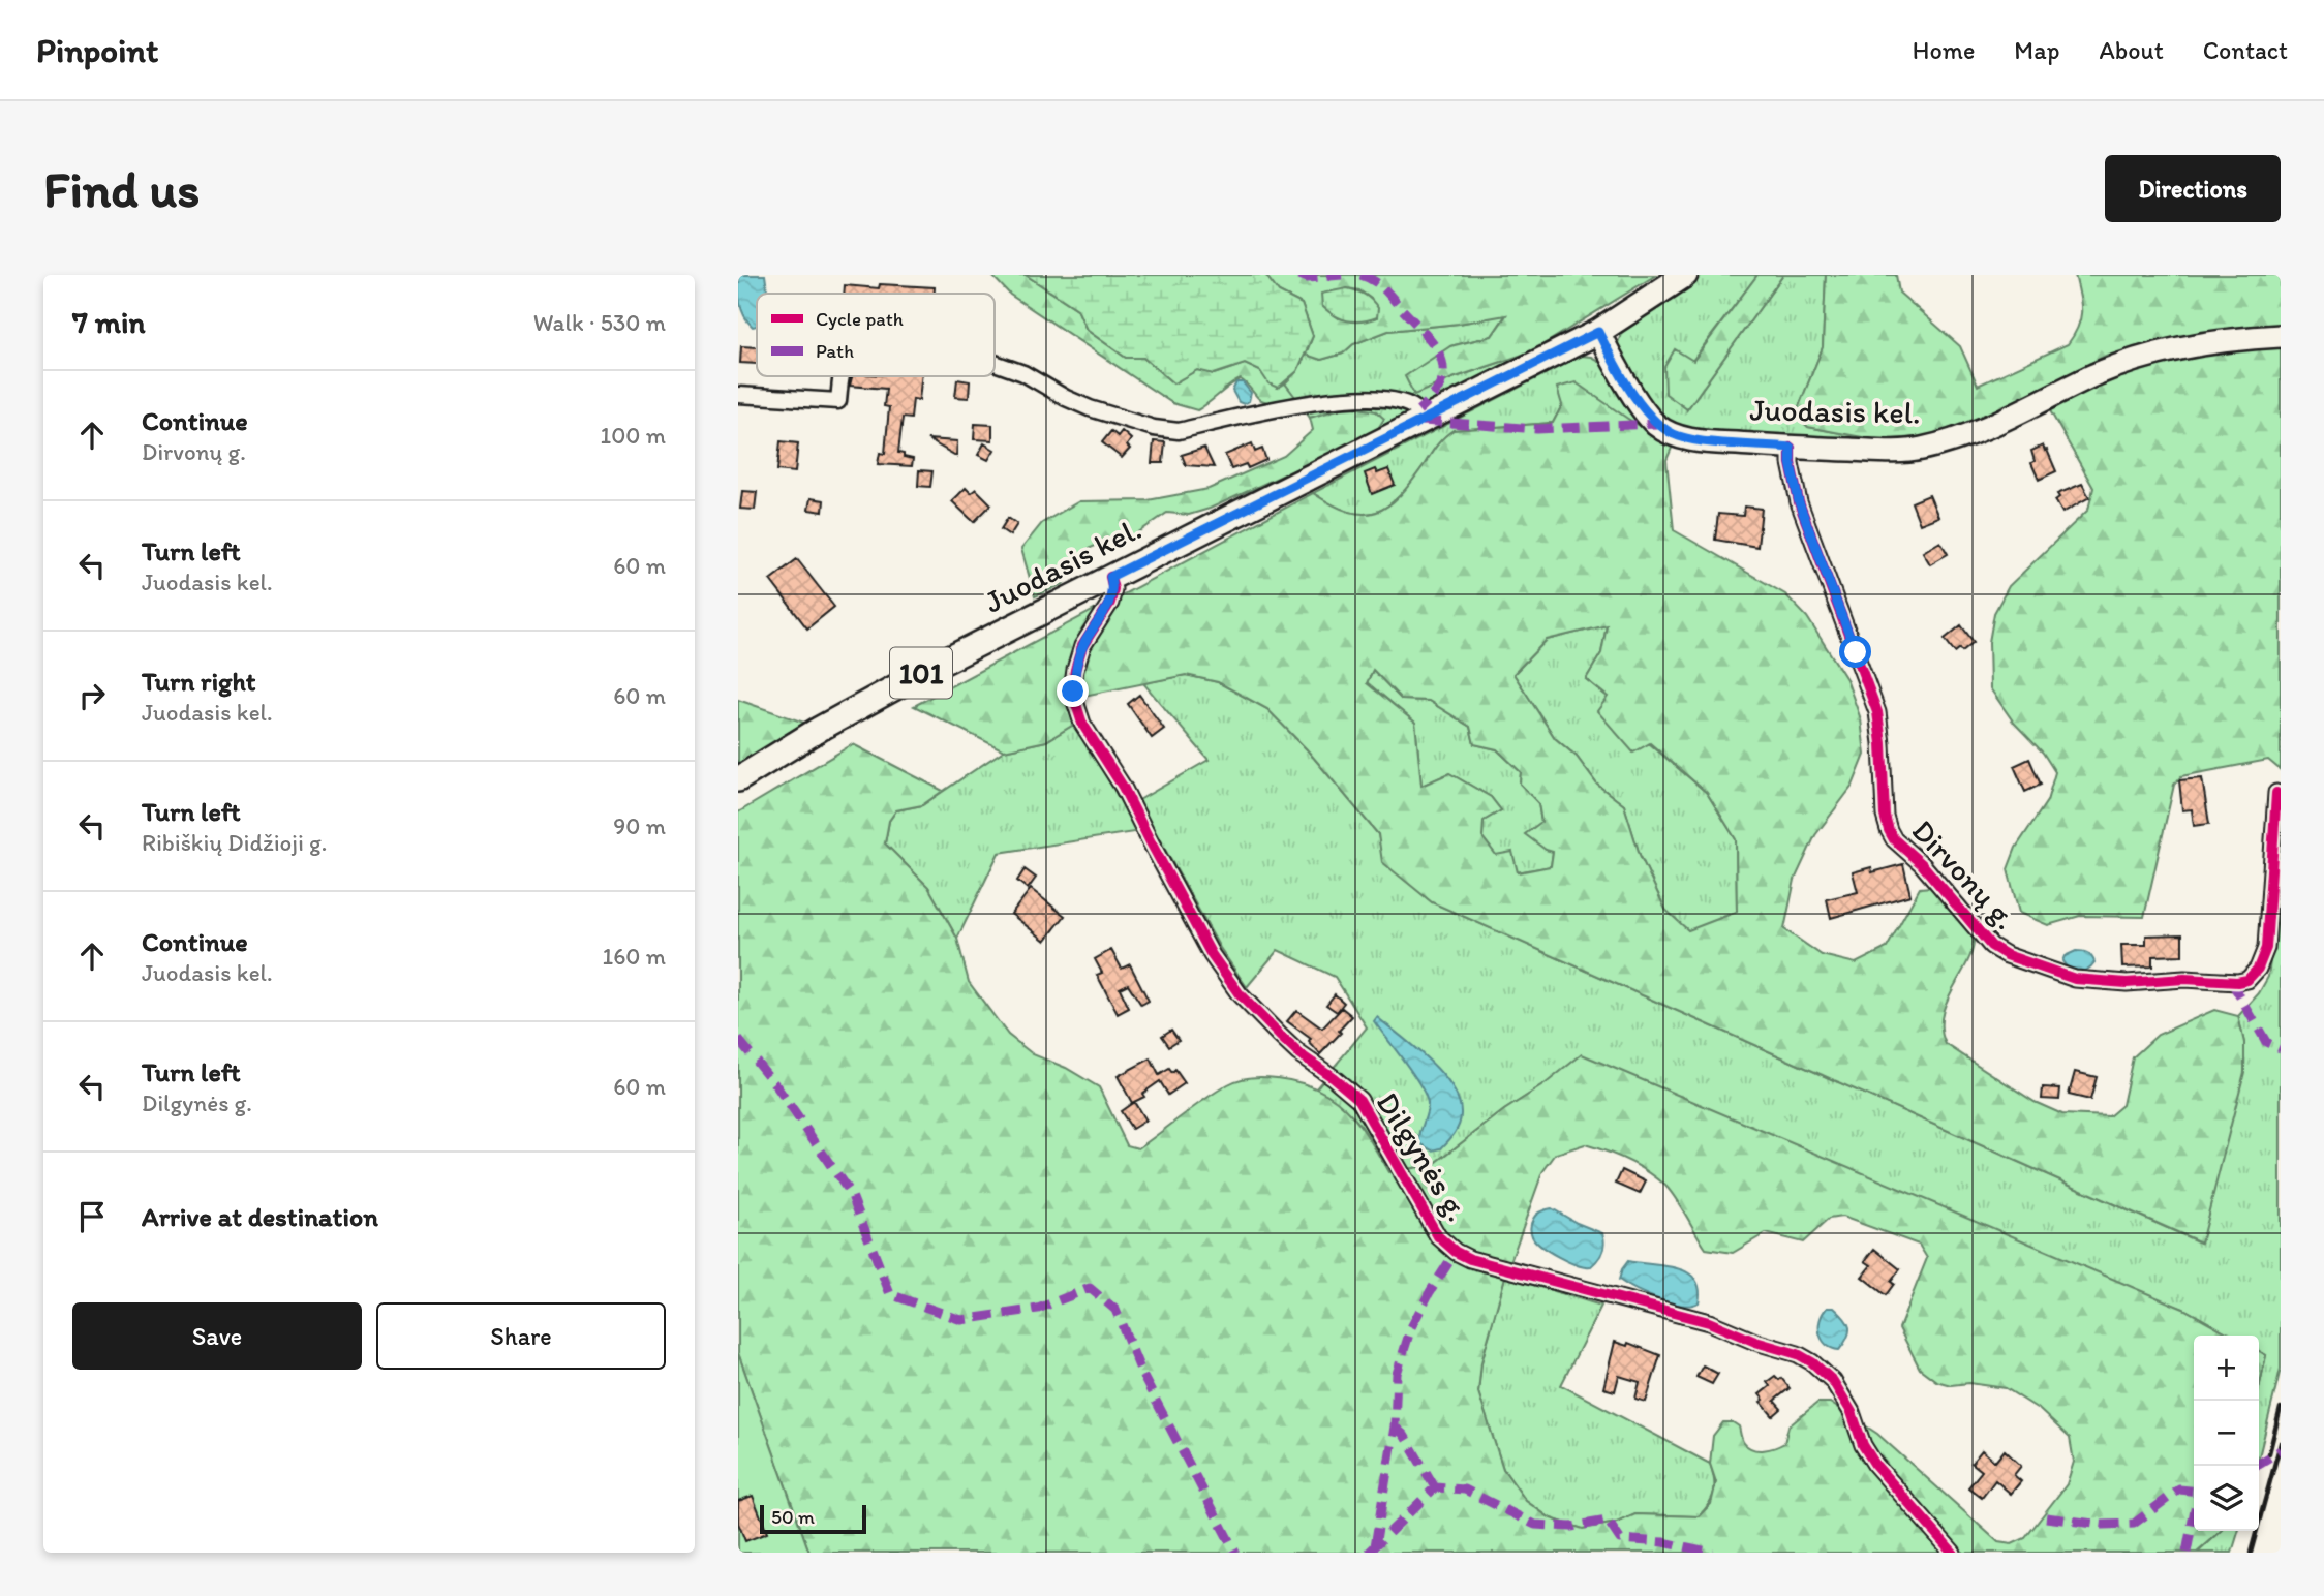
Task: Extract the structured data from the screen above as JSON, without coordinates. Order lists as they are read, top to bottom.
{
  "streets": {
    "main road": ["Juodasis kel.", "101"],
    "street": ["Dirvonų g.", "Dilgynės g."]
  },
  "crossings": [
    ["Juodasis kel.", "101"],
    ["Juodasis kel.", "Dirvonų g."],
    ["Juodasis kel.", "Dilgynės g."]
  ],
  "legend": ["Cycle path", "Path"],
  "scale_bar": "50 m",
  "page": {
    "header": "Pinpoint",
    "nav": [
      "Home",
      "Map",
      "About",
      "Contact"
    ],
    "buttons": [
      "Directions",
      ["Save", "Share"]
    ],
    "title": "Find us",
    "heading": ["7 min", "Walk · 530 m"],
    "list": [
      ["Continue", "Dirvonų g.", "100 m"],
      ["Turn left", "Juodasis kel.", "60 m"],
      ["Turn right", "Juodasis kel.", "60 m"],
      ["Turn left", "Ribiškių Didžioji g.", "90 m"],
      ["Continue", "Juodasis kel.", "160 m"],
      ["Turn left", "Dilgynės g.", "60 m"],
      "Arrive at destination"
    ],
    "map_buttons": ["+", "−"],
    "scale": "50 m"
  }
}
